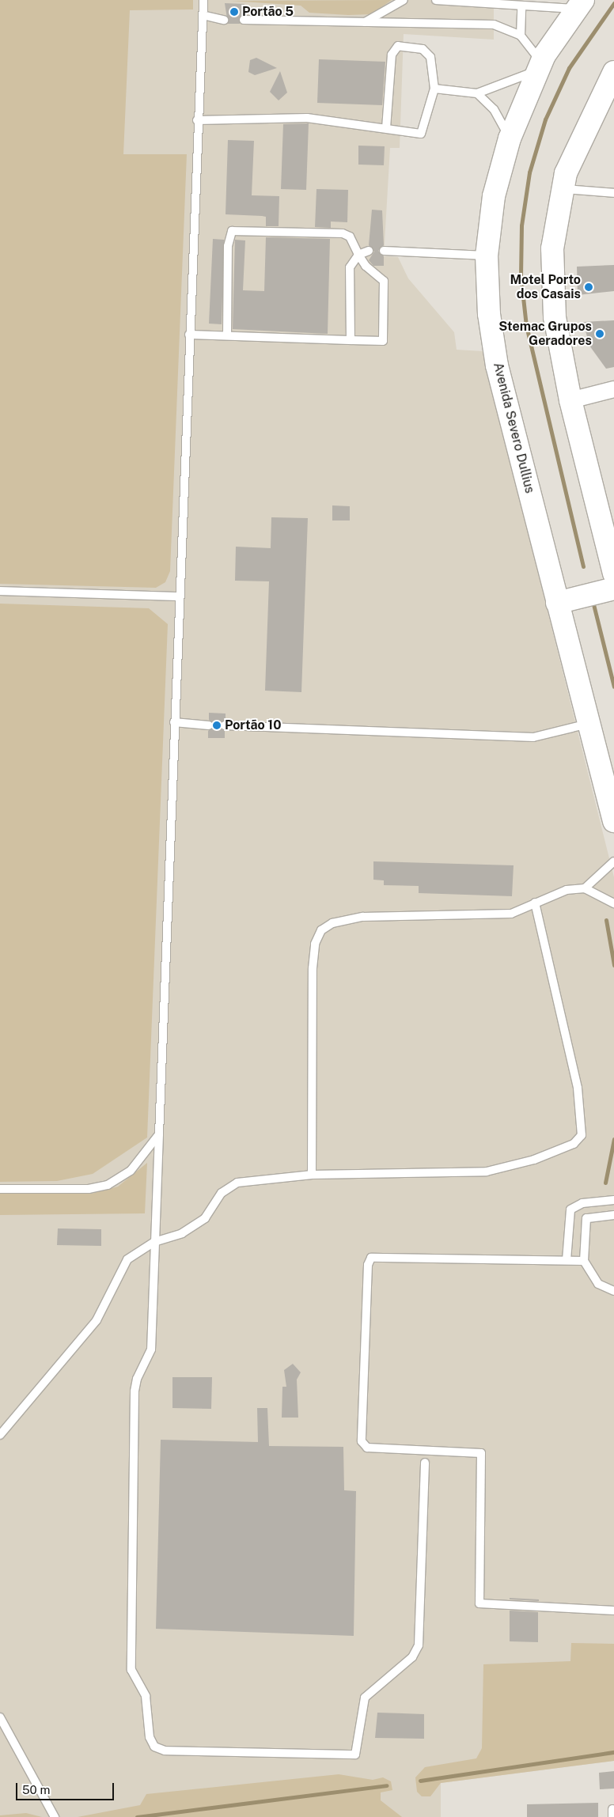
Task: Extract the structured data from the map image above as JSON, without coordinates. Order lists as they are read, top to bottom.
{
  "streets": {
    "main road": ["Avenida Severo Dullius"]
  },
  "places": [
    "Portão 5",
    "Motel Porto dos Casais",
    "Stemac Grupos Geradores",
    "Portão 10"
  ],
  "scale_bar": "50 m"
}
